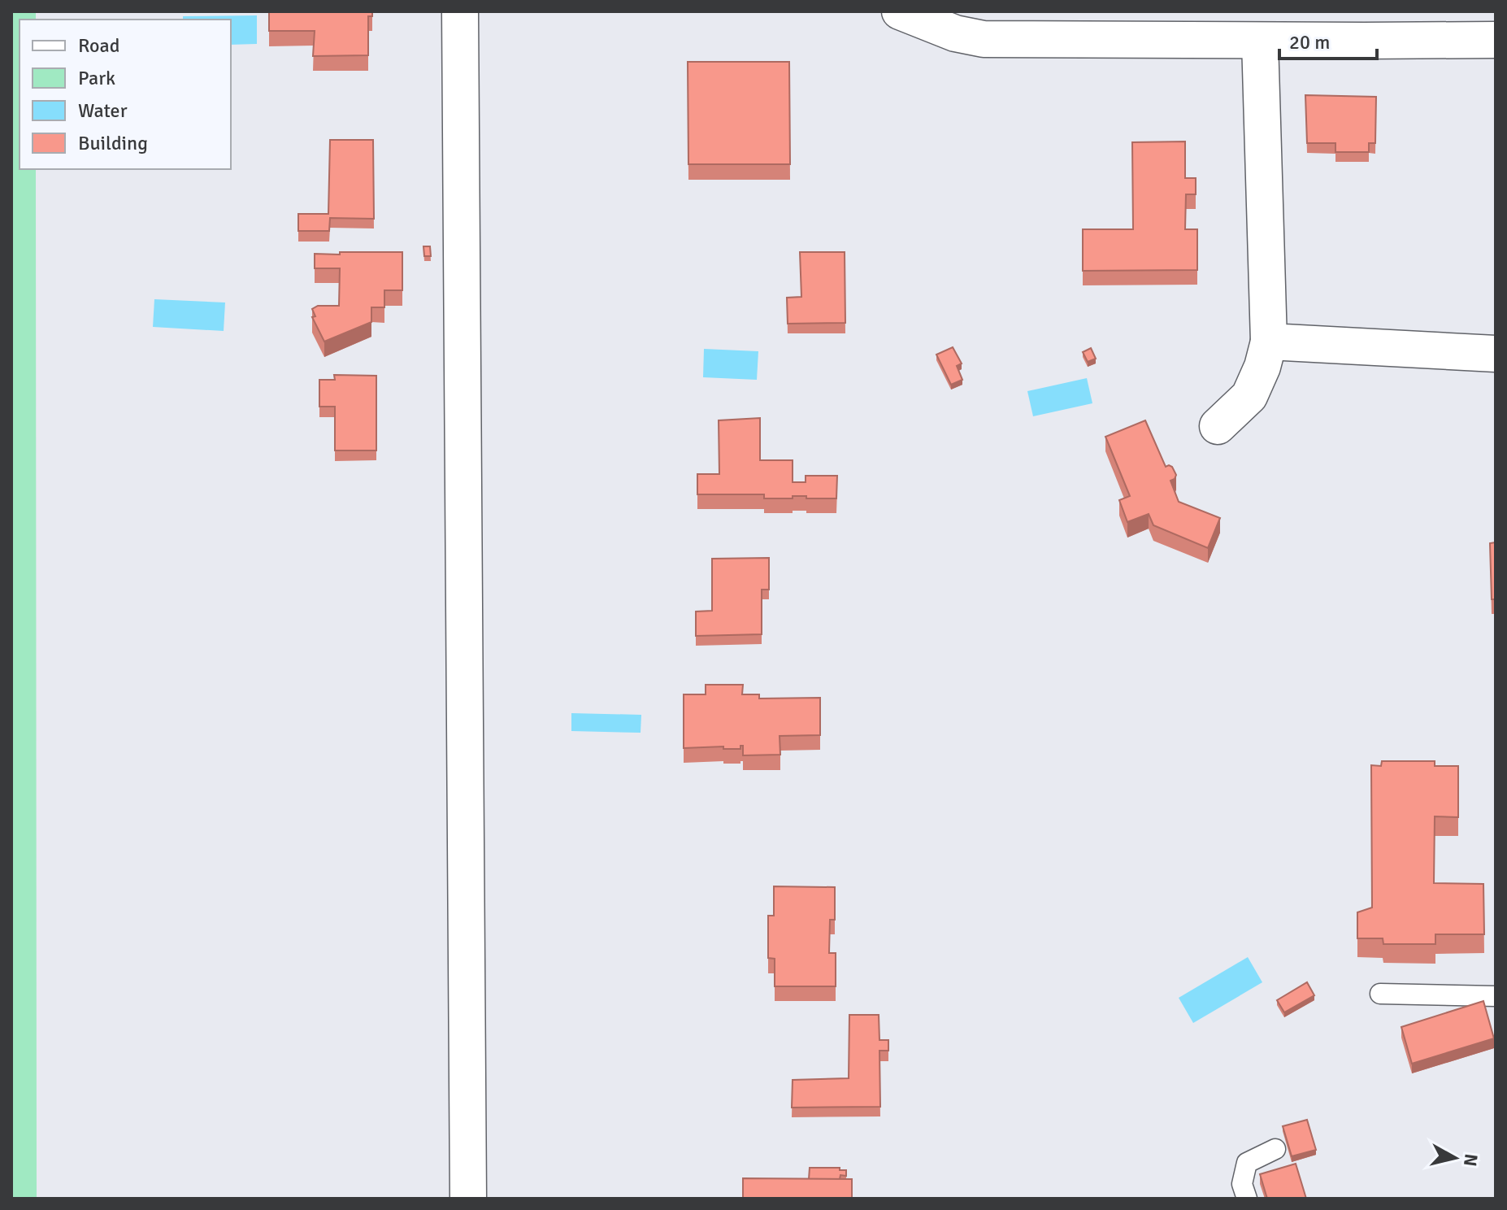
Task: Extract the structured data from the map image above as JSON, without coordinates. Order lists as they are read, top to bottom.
{
  "legend": [
    "Road",
    "Park",
    "Water",
    "Building"
  ],
  "scale_bar": "20 m",
  "north": "right"
}
